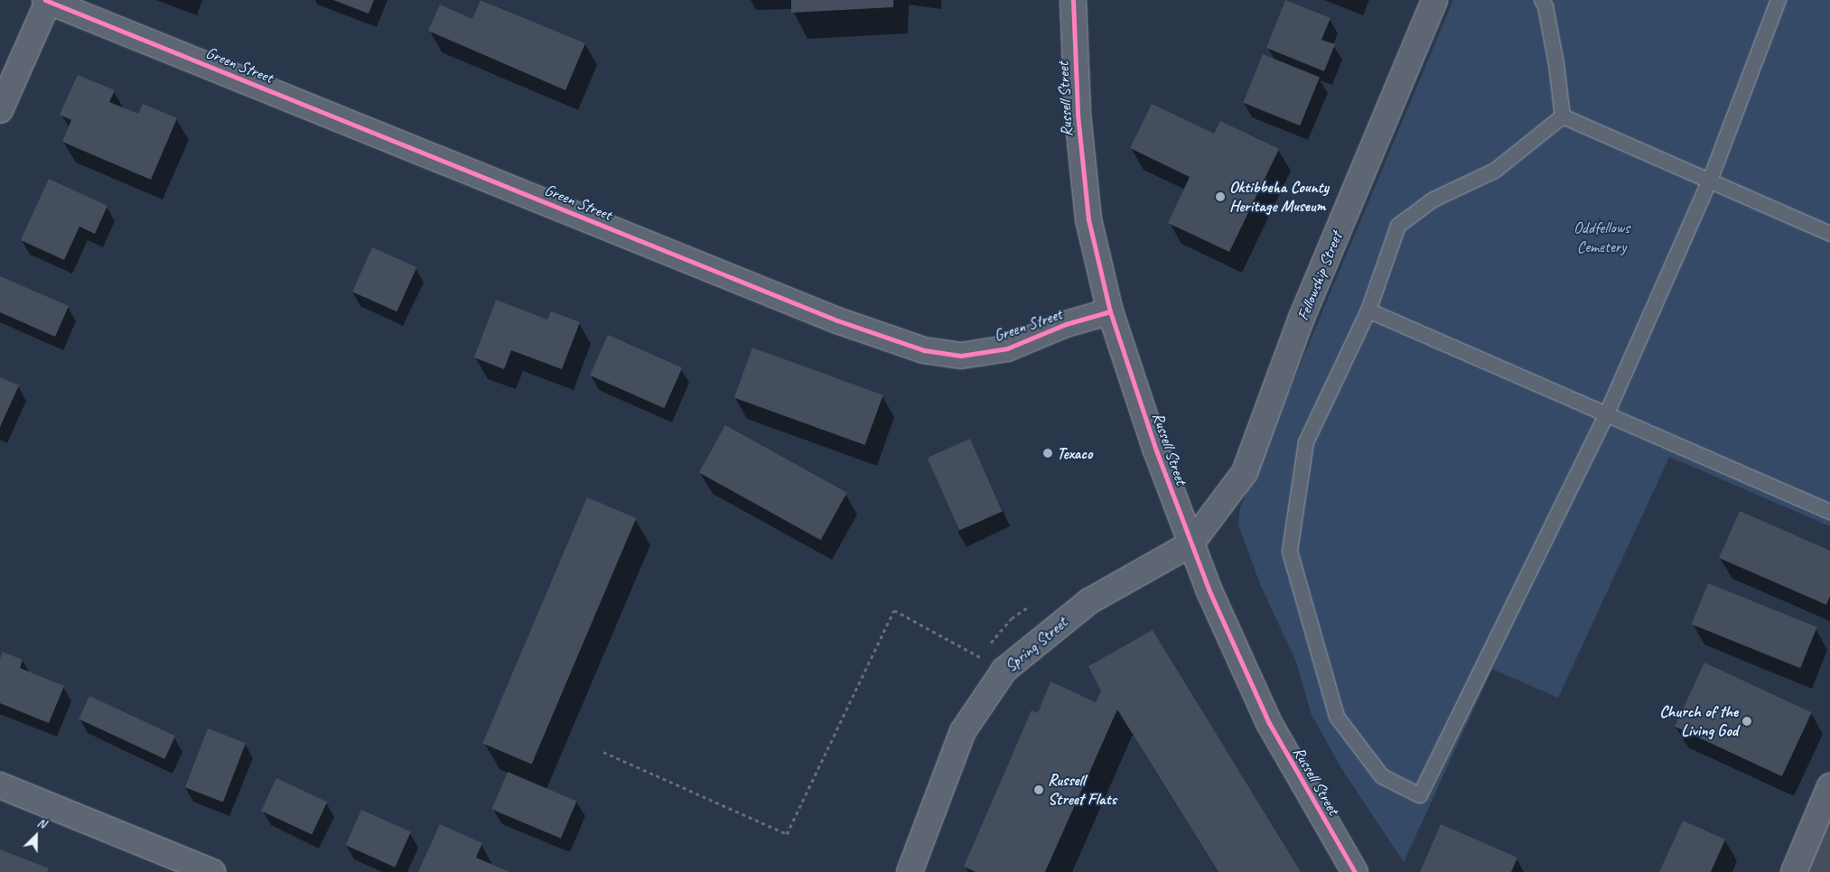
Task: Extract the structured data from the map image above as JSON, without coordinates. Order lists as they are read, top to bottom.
{
  "streets": {
    "street": [
      "Green Street",
      "Russell Street",
      "Fellowship Street",
      "Spring Street"
    ]
  },
  "crossings": [
    ["Green Street", "Russell Street"],
    ["Russell Street", "Fellowship Street"],
    ["Russell Street", "Spring Street"],
    ["Fellowship Street", "Spring Street"]
  ],
  "parks": ["Oddfellows Cemetery"],
  "places": [
    "Oktibbeha County Heritage Museum",
    "Texaco",
    "Church of the Living God",
    "Russell Street Flats"
  ],
  "north": "top right"
}
